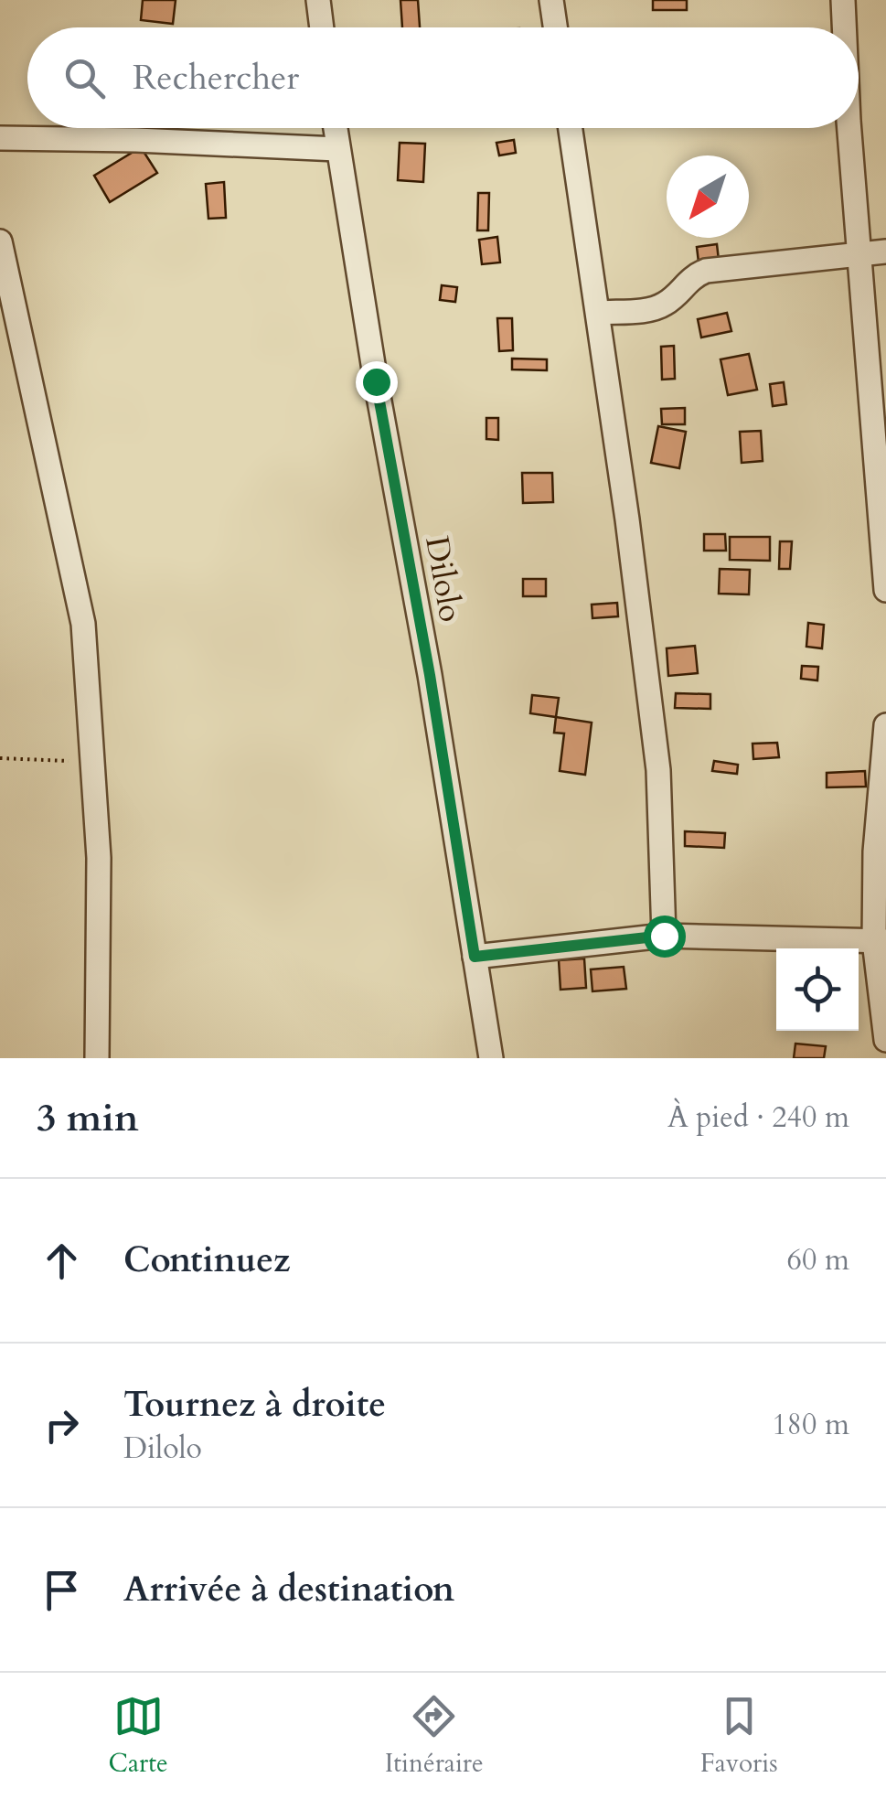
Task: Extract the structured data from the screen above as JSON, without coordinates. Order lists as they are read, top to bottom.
{
  "streets": {
    "street": ["Dilolo"]
  },
  "north": "bottom left",
  "page": {
    "search": "Rechercher",
    "heading": ["3 min", "À pied · 240 m"],
    "list": [
      ["Continuez", "60 m"],
      ["Tournez à droite", "Dilolo", "180 m"],
      "Arrivée à destination"
    ],
    "nav": ["Carte", "Itinéraire", "Favoris"]
  }
}
